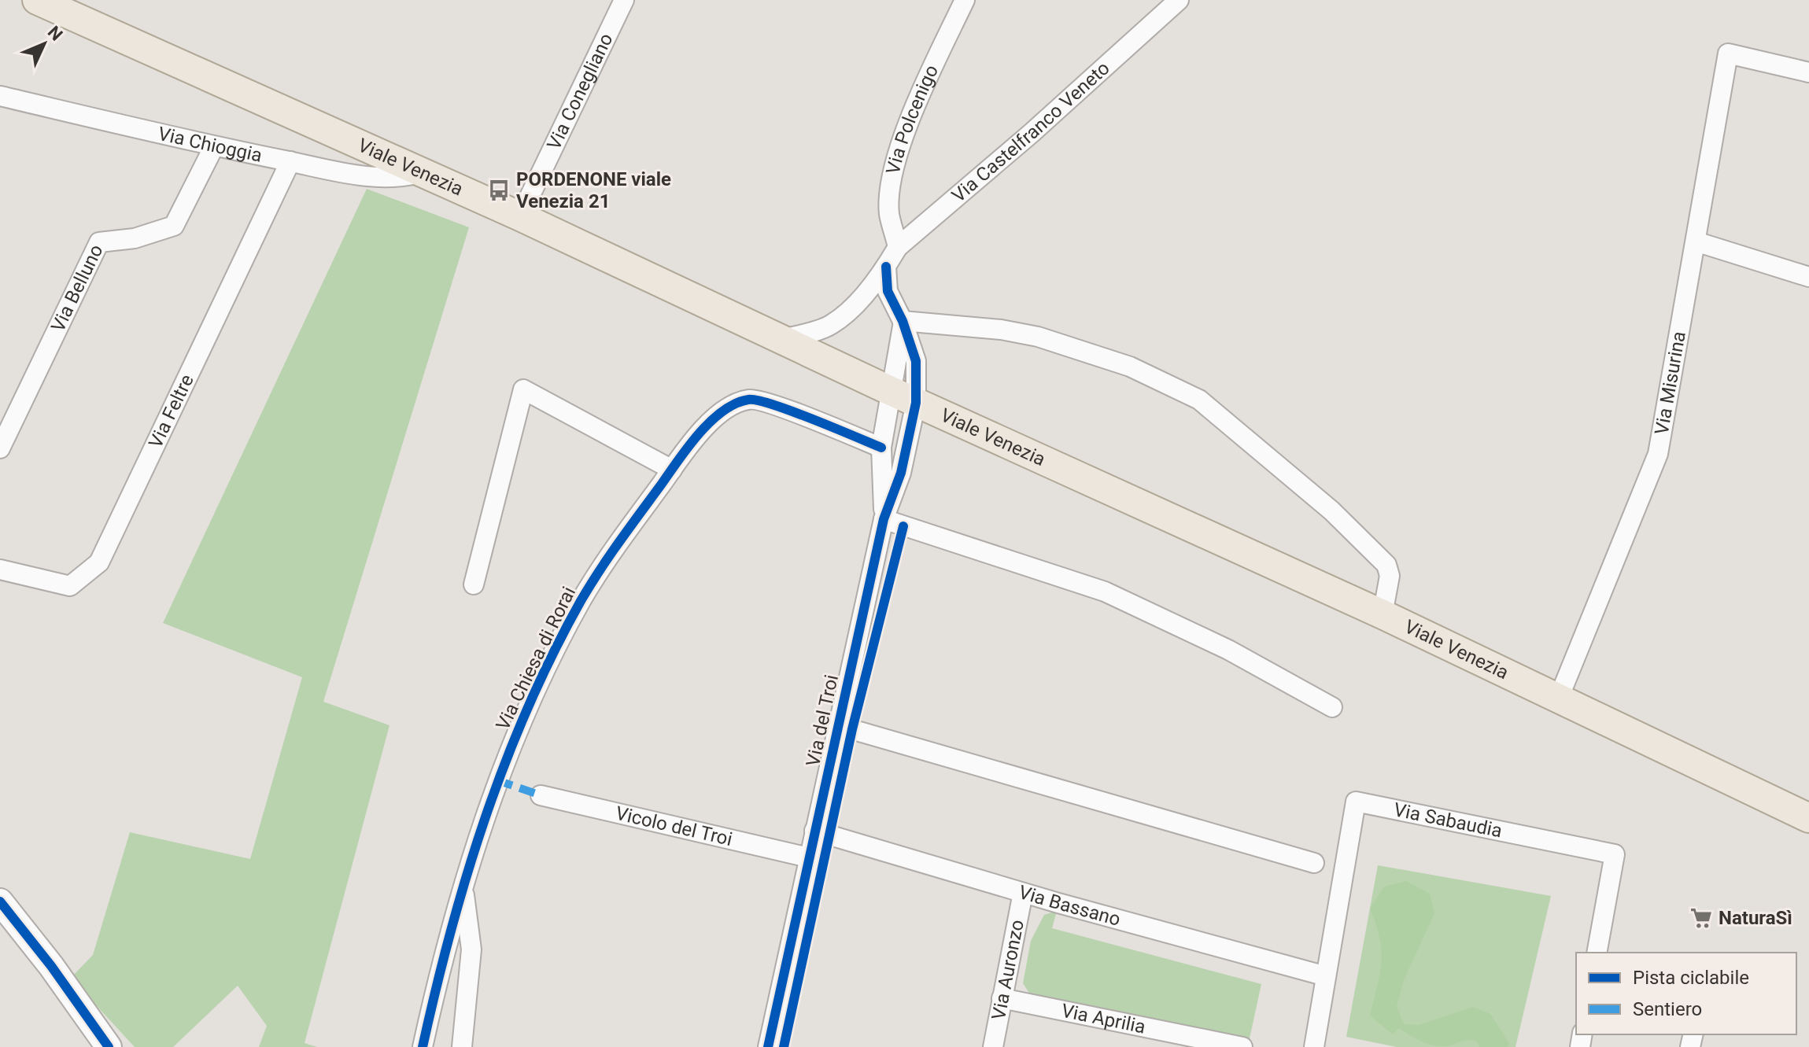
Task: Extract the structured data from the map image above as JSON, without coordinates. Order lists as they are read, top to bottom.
{
  "streets": {
    "main road": ["Viale Venezia"],
    "street": [
      "Via Conegliano",
      "Via Polcenigo",
      "Via Castelfranco Veneto",
      "Via Chioggia",
      "Via Belluno",
      "Via Misurina",
      "Via Feltre",
      "Via Chiesa di Rorai",
      "Via del Troi",
      "Via Sabaudia",
      "Vicolo del Troi",
      "Via Bassano",
      "Via Auronzo",
      "Via Aprilia"
    ]
  },
  "crossings": [
    ["Via Conegliano", "Viale Venezia"],
    ["Via Polcenigo", "Via Castelfranco Veneto"],
    ["Via Castelfranco Veneto", "Viale Venezia"],
    ["Via Chioggia", "Viale Venezia"],
    ["Via Chioggia", "Via Belluno"],
    ["Via Chioggia", "Via Feltre"],
    ["Viale Venezia", "Via Misurina"],
    ["Viale Venezia", "Via del Troi"],
    ["Via Chiesa di Rorai", "Via del Troi"],
    ["Via del Troi", "Vicolo del Troi"],
    ["Via del Troi", "Via Bassano"],
    ["Via Sabaudia", "Via Bassano"],
    ["Via Bassano", "Via Auronzo"],
    ["Via Auronzo", "Via Aprilia"]
  ],
  "places": {
    "bus stop": ["PORDENONE viale Venezia 21"],
    "supermarket": ["NaturaSì"]
  },
  "legend": ["Pista ciclabile", "Sentiero"],
  "north": "top right"
}
